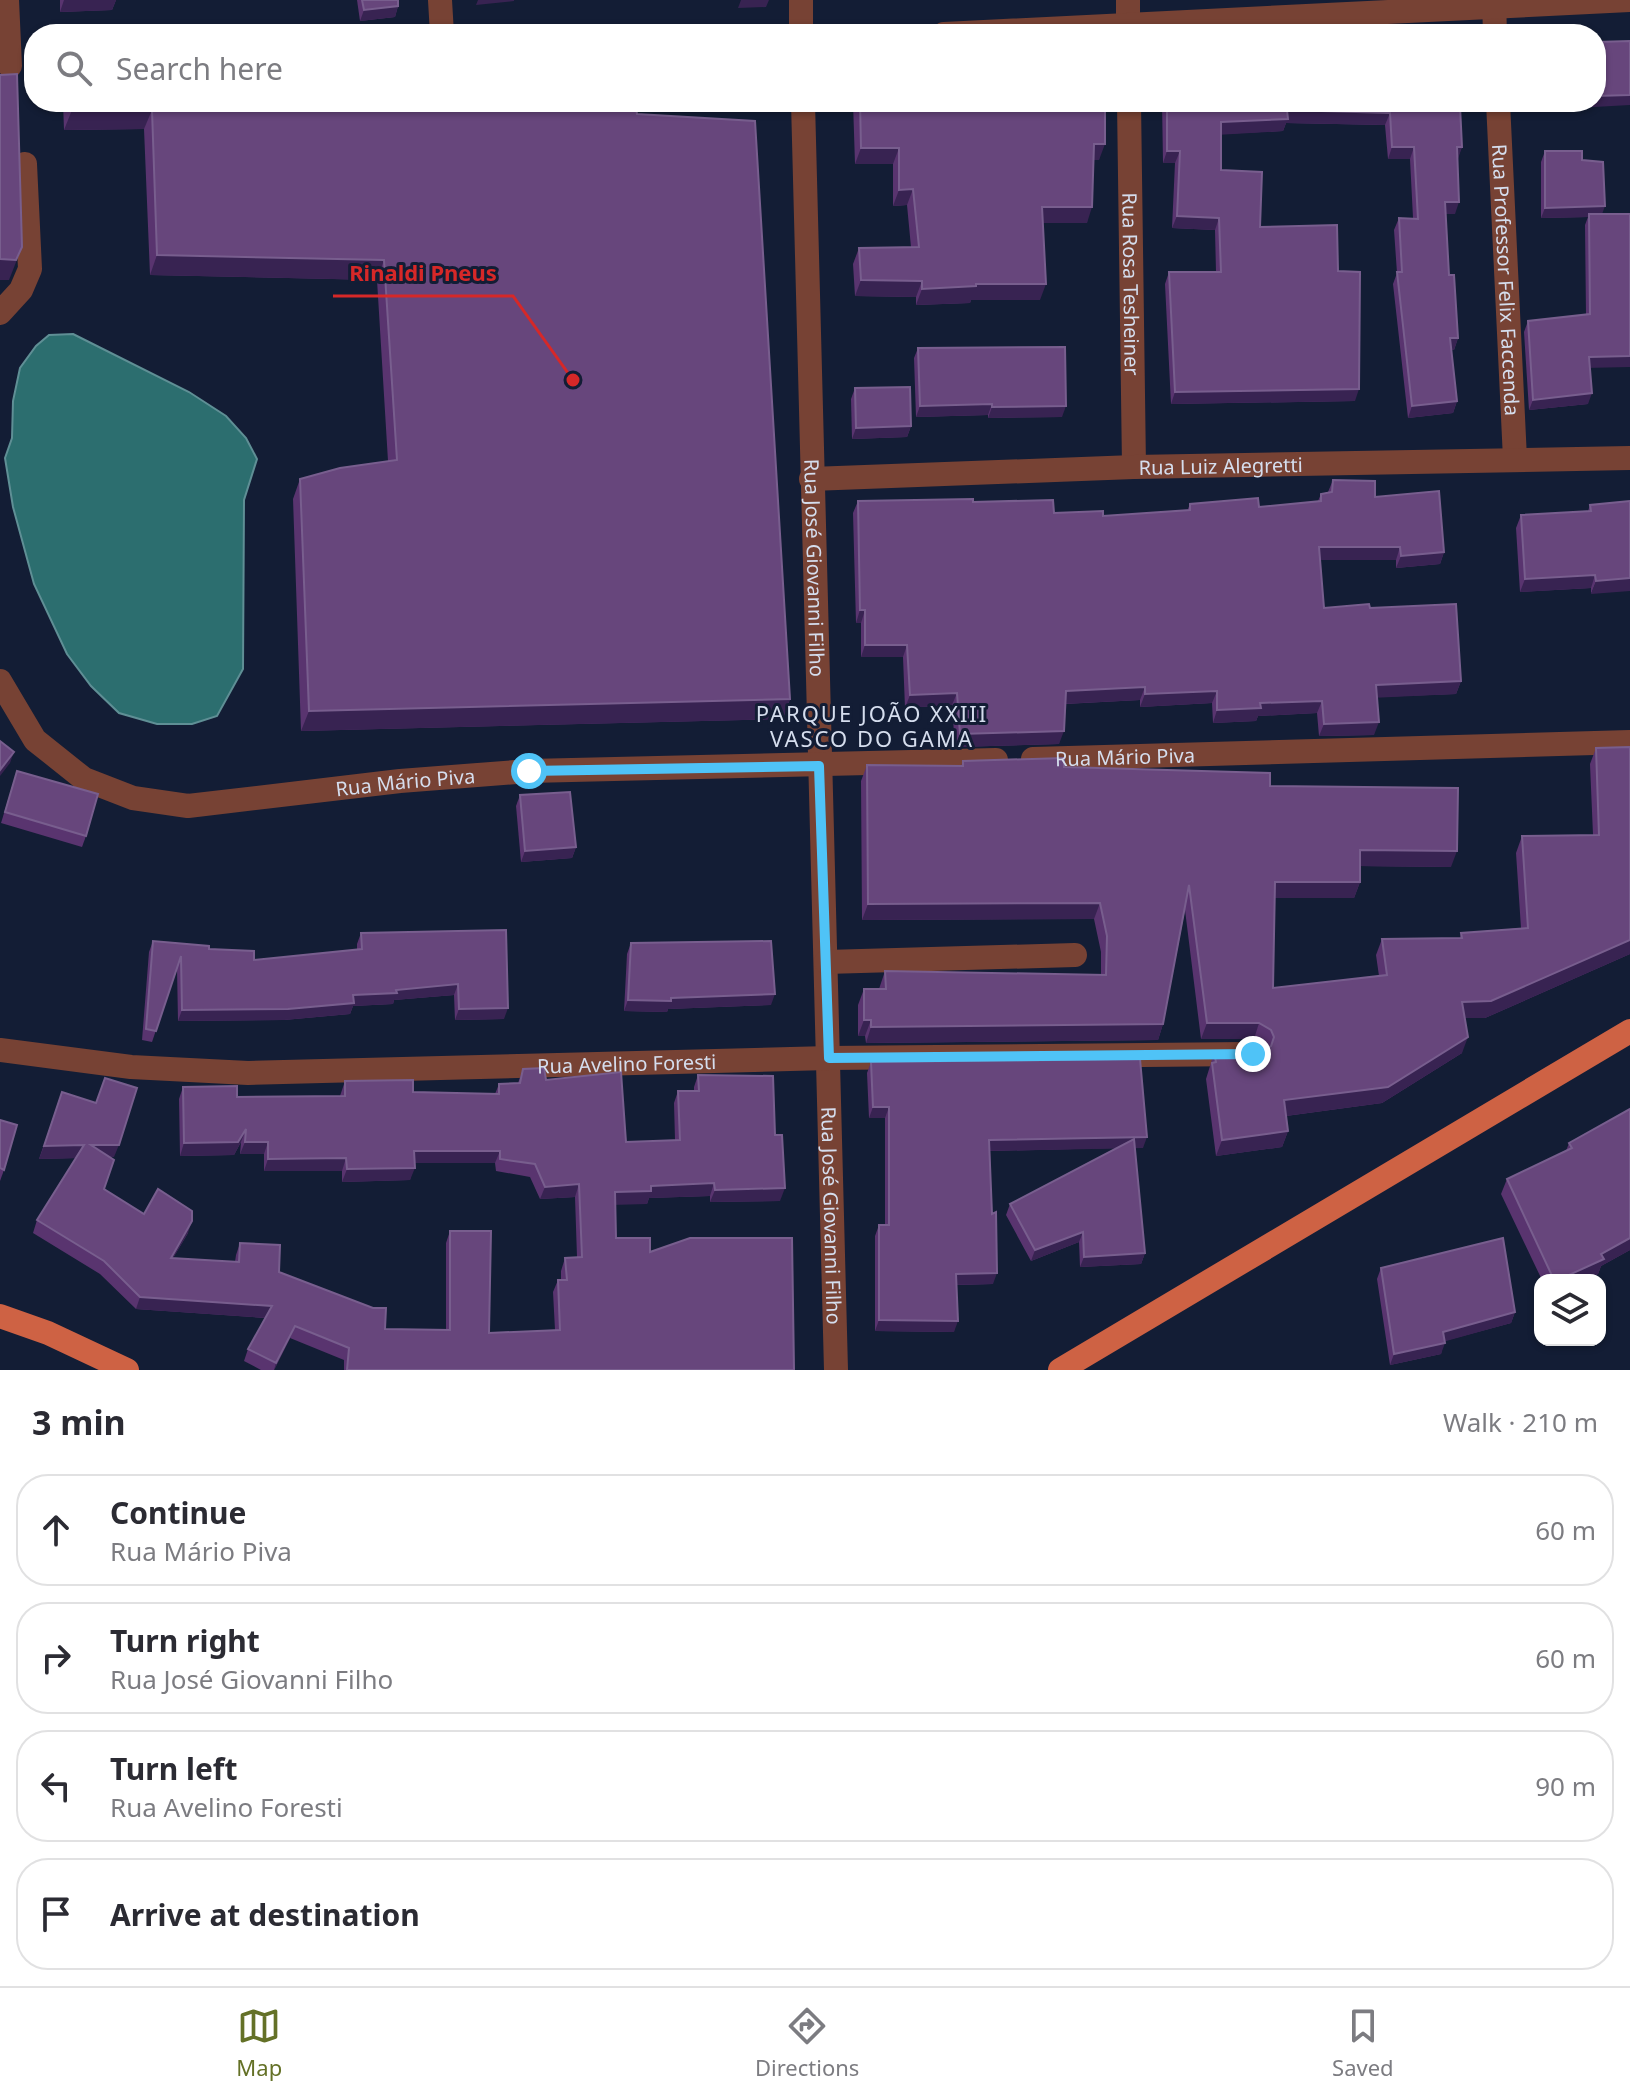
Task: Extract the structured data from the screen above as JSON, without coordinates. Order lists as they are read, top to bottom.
{
  "streets": {
    "street": [
      "Rua Professor Felix Faccenda",
      "Rua Rosa Tesheiner",
      "Rua Luiz Alegretti",
      "Rua José Giovanni Filho",
      "Rua Mário Piva",
      "Rua Avelino Foresti"
    ]
  },
  "crossings": [
    ["Rua Professor Felix Faccenda", "Rua Luiz Alegretti"],
    ["Rua Rosa Tesheiner", "Rua Luiz Alegretti"],
    ["Rua Luiz Alegretti", "Rua José Giovanni Filho"],
    ["Rua José Giovanni Filho", "Rua Mário Piva"],
    ["Rua José Giovanni Filho", "Rua Avelino Foresti"]
  ],
  "districts": ["PARQUE JOÃO XXIII VASCO DO GAMA"],
  "places": ["Rinaldi Pneus"],
  "page": {
    "search": "Search here",
    "heading": ["3 min", "Walk · 210 m"],
    "list": [
      ["Continue", "Rua Mário Piva", "60 m"],
      ["Turn right", "Rua José Giovanni Filho", "60 m"],
      ["Turn left", "Rua Avelino Foresti", "90 m"],
      "Arrive at destination"
    ],
    "nav": ["Map", "Directions", "Saved"]
  }
}
